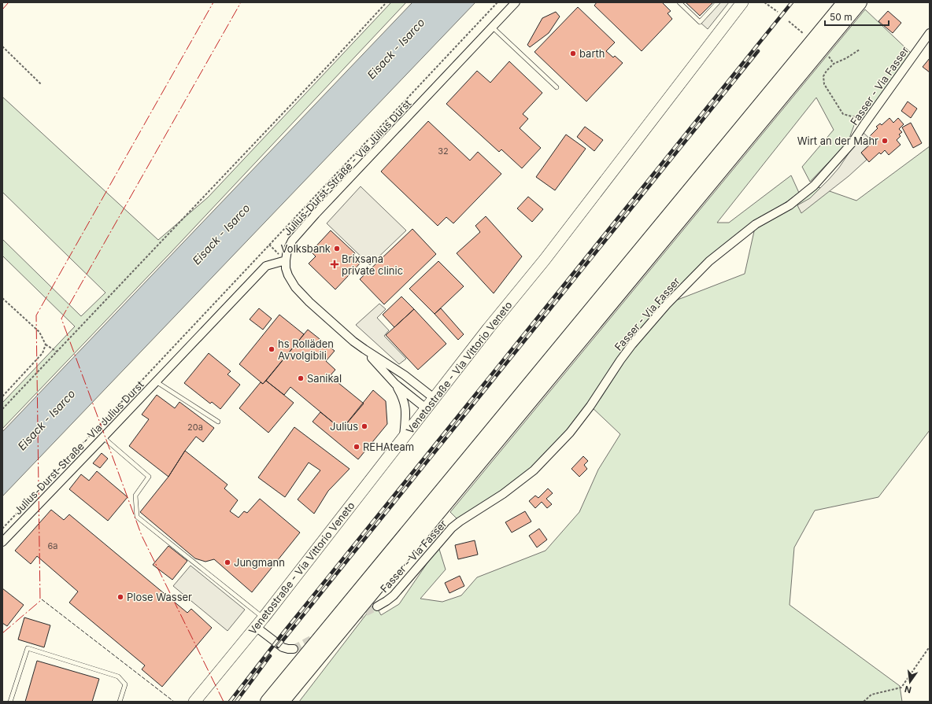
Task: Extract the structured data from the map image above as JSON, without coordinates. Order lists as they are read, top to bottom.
{
  "streets": {
    "main road": ["Venetostraße - Via Vittorio Veneto"],
    "street": ["Fasser - Via Fasser", "Julius-Durst-Straße - Via Julius Durst"]
  },
  "water": ["Eisack - Isarco"],
  "places": {
    "other": [
      "barth",
      "Wirt an der Mahr",
      "Volksbank",
      "hs Rolläden Avvolgibili",
      "Sanikal",
      "Julius",
      "REHAteam",
      "Jungmann",
      "Plose Wasser"
    ],
    "health": ["Brixsana private clinic"]
  },
  "house_numbers": ["32", "20a", "6a"],
  "scale_bar": "50 m",
  "north": "bottom"
}
